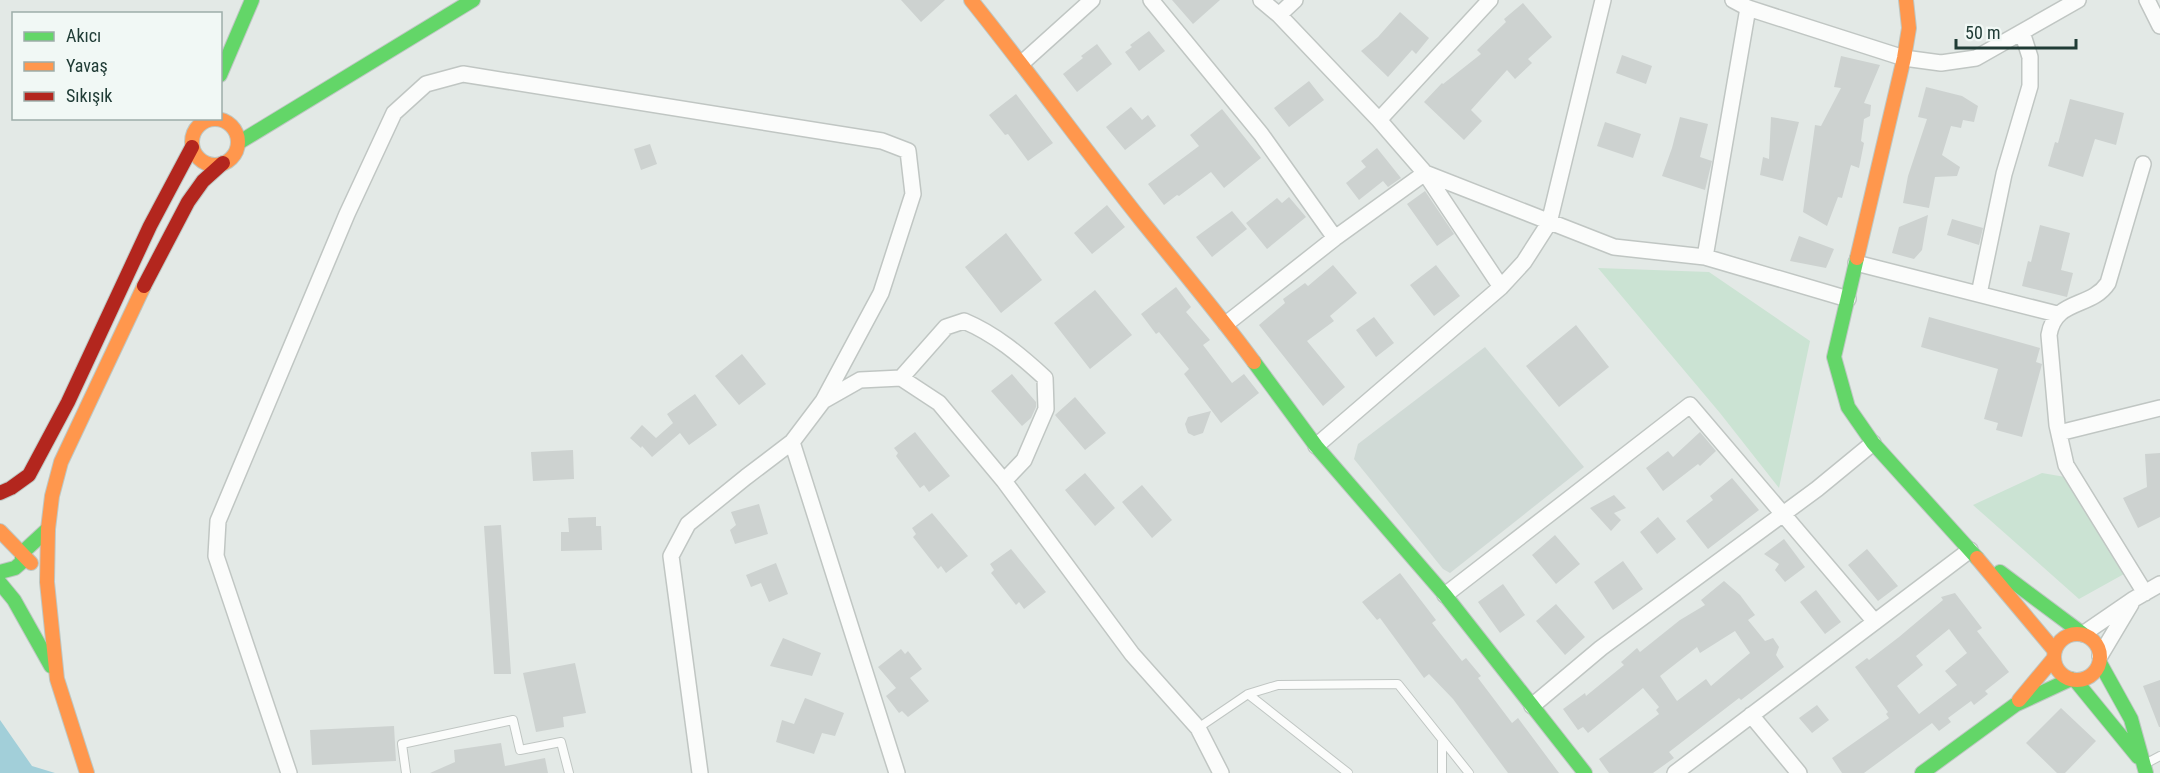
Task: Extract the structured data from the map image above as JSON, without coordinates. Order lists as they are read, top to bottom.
{
  "legend": ["Akıcı", "Yavaş", "Sıkışık"],
  "scale_bar": "50 m"
}
